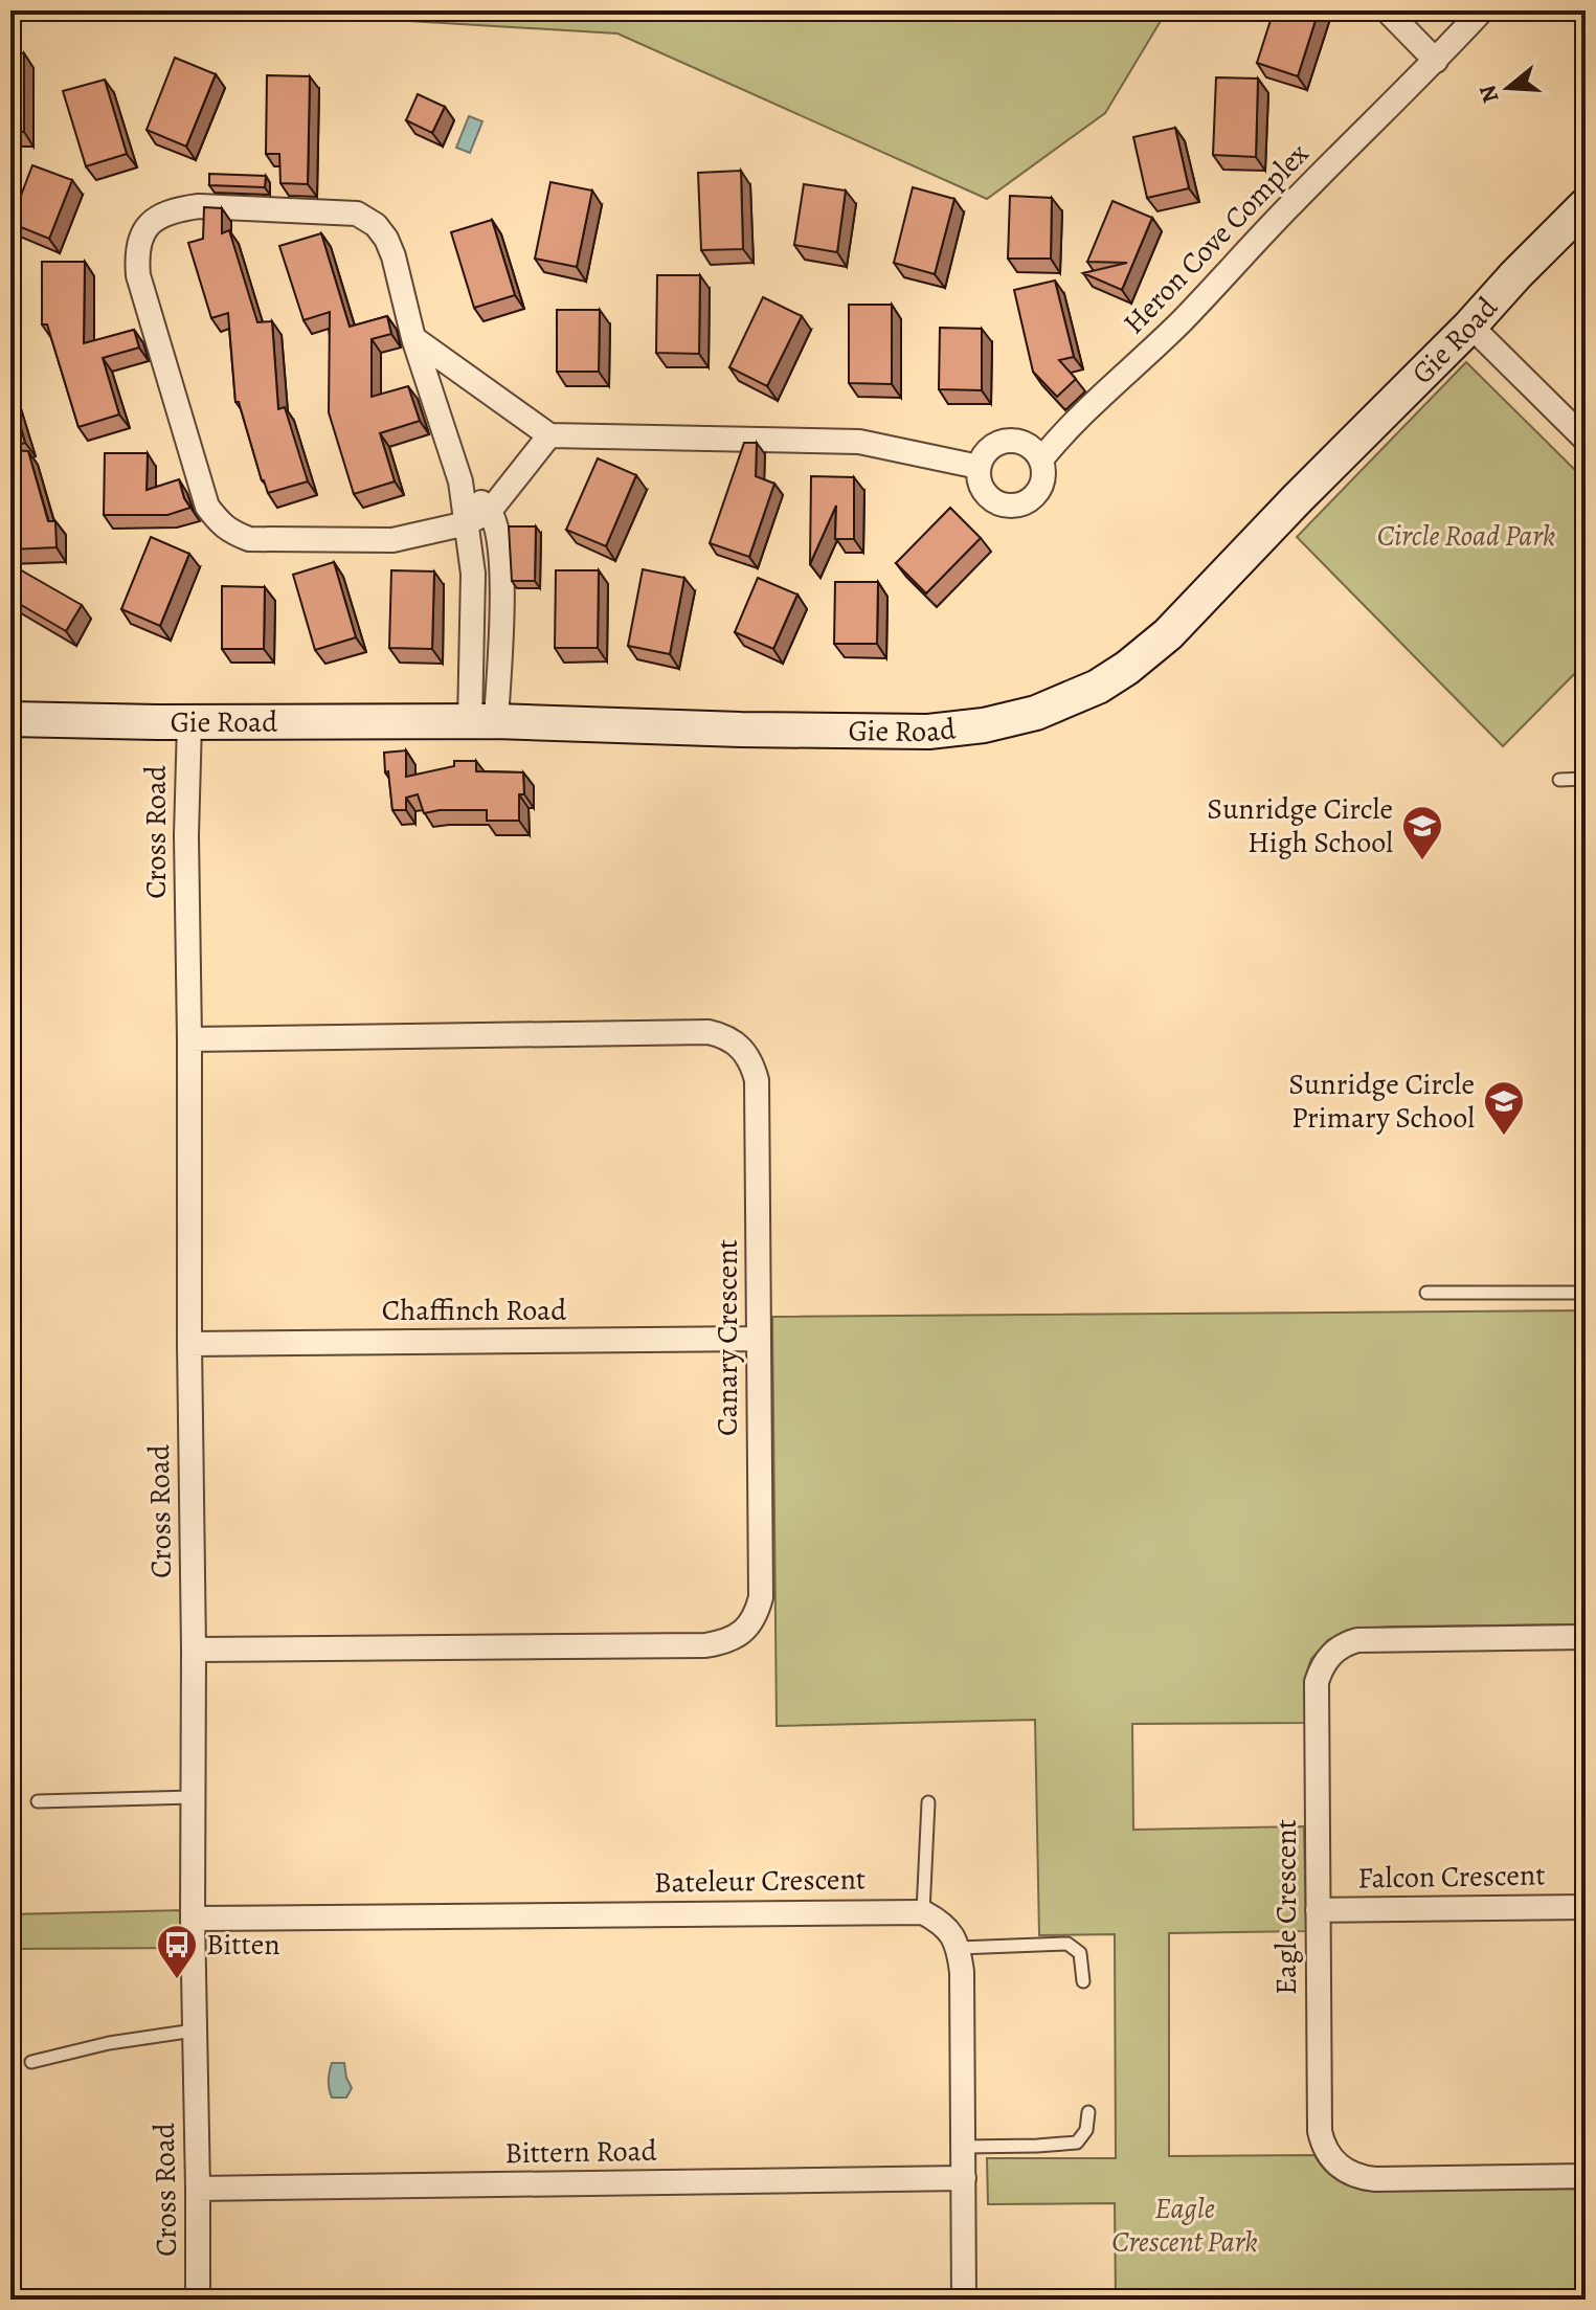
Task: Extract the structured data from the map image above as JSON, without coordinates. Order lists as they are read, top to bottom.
{
  "streets": {
    "street": [
      "Heron Cove Complex",
      "Gie Road",
      "Cross Road",
      "Chaffinch Road",
      "Canary Crescent",
      "Falcon Crescent",
      "Bateleur Crescent",
      "Eagle Crescent",
      "Bittern Road"
    ]
  },
  "crossings": [
    ["Gie Road", "Cross Road"],
    ["Cross Road", "Chaffinch Road"],
    ["Cross Road", "Canary Crescent"],
    ["Cross Road", "Bateleur Crescent"],
    ["Cross Road", "Bittern Road"],
    ["Chaffinch Road", "Canary Crescent"],
    ["Falcon Crescent", "Eagle Crescent"]
  ],
  "parks": ["Circle Road Park", "Eagle Crescent Park"],
  "places": {
    "school or university": ["Sunridge Circle High School", "Sunridge Circle Primary School"],
    "bus stop": ["Bitten"]
  },
  "north": "left"
}
